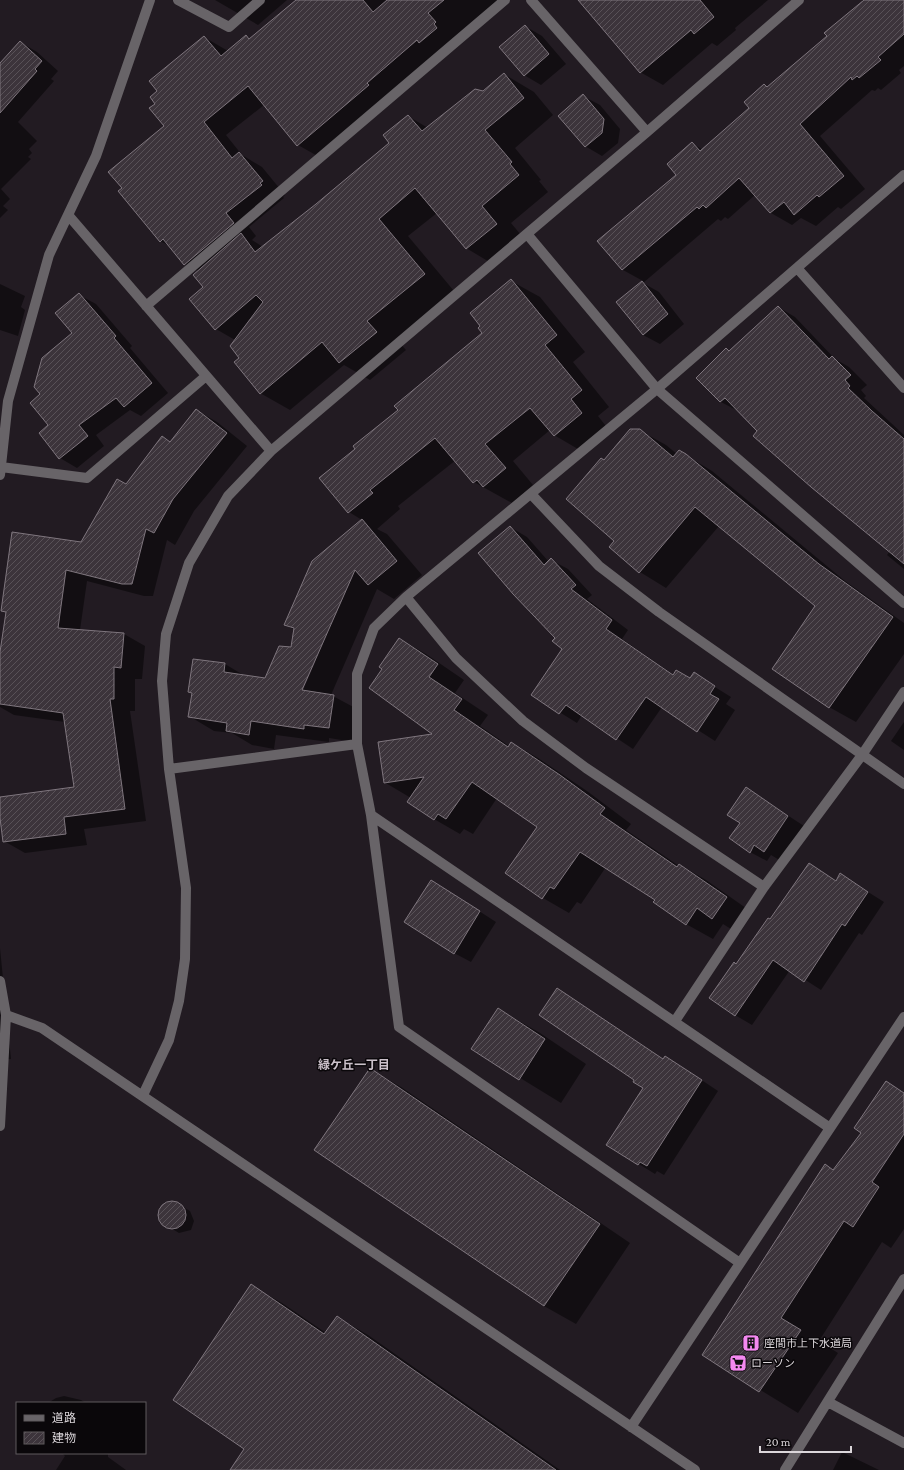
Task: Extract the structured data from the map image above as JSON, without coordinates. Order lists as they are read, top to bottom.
{
  "districts": ["緑ケ丘一丁目"],
  "places": {
    "building": ["座間市上下水道局"],
    "supermarket": ["ローソン"]
  },
  "legend": ["道路", "建物"],
  "scale_bar": "20 m"
}
